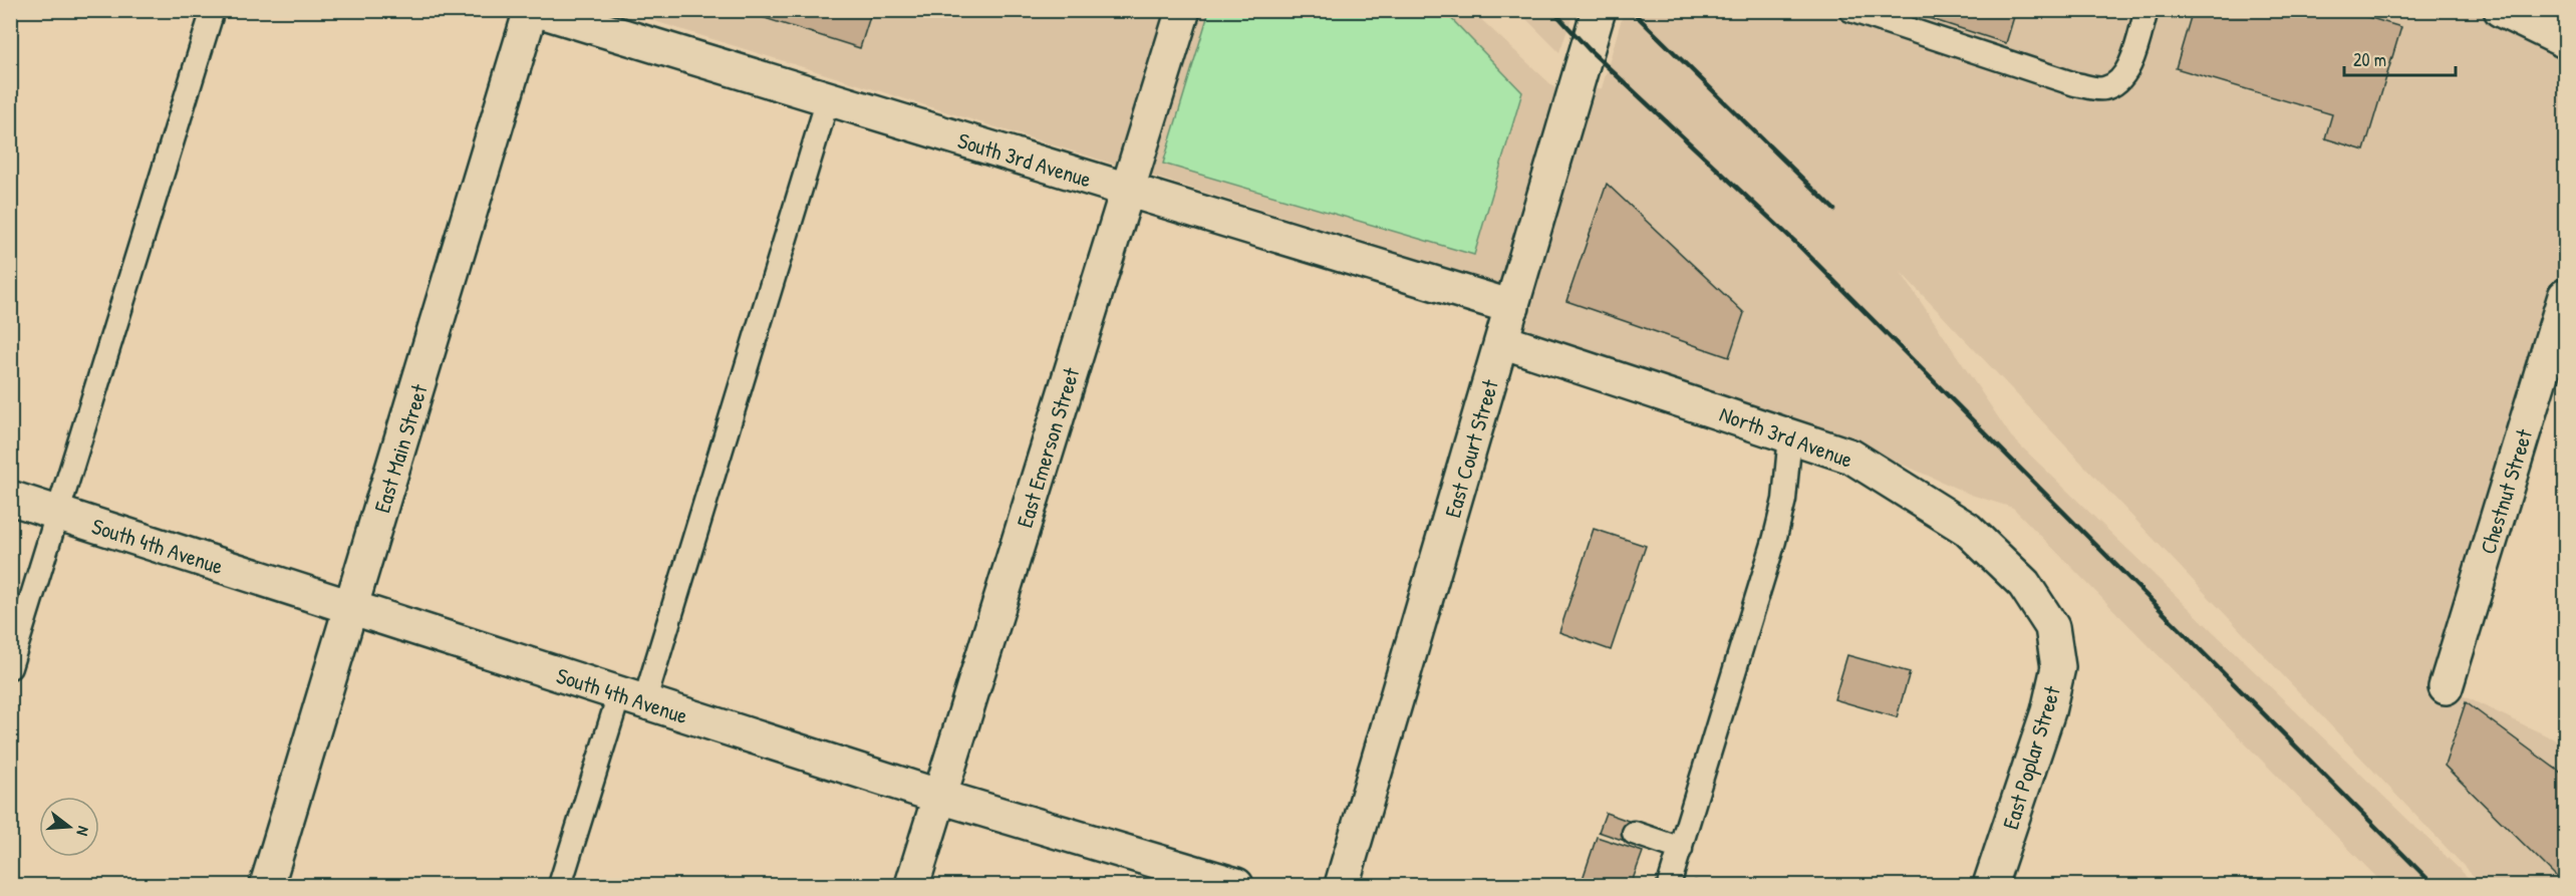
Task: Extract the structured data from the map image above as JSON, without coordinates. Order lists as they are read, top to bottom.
{
  "streets": {
    "street": [
      "South 3rd Avenue",
      "North 3rd Avenue",
      "East Emerson Street",
      "East Main Street",
      "East Court Street",
      "Chestnut Street",
      "South 4th Avenue",
      "East Poplar Street"
    ]
  },
  "crossings": [
    ["South 3rd Avenue", "East Emerson Street"],
    ["South 3rd Avenue", "East Court Street"],
    ["North 3rd Avenue", "East Court Street"],
    ["North 3rd Avenue", "East Poplar Street"],
    ["East Emerson Street", "South 4th Avenue"],
    ["East Main Street", "South 4th Avenue"]
  ],
  "scale_bar": "20 m",
  "north": "right"
}
